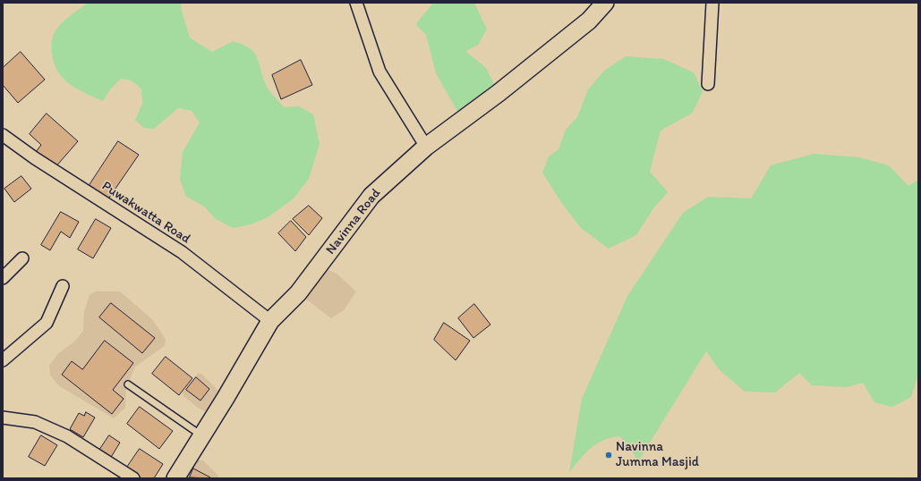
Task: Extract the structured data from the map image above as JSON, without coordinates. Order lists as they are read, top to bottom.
{
  "streets": {
    "street": ["Puwakwatta Road", "Navinna Road"]
  },
  "crossings": [
    ["Puwakwatta Road", "Navinna Road"]
  ],
  "places": ["Navinna Jumma Masjid"]
}
